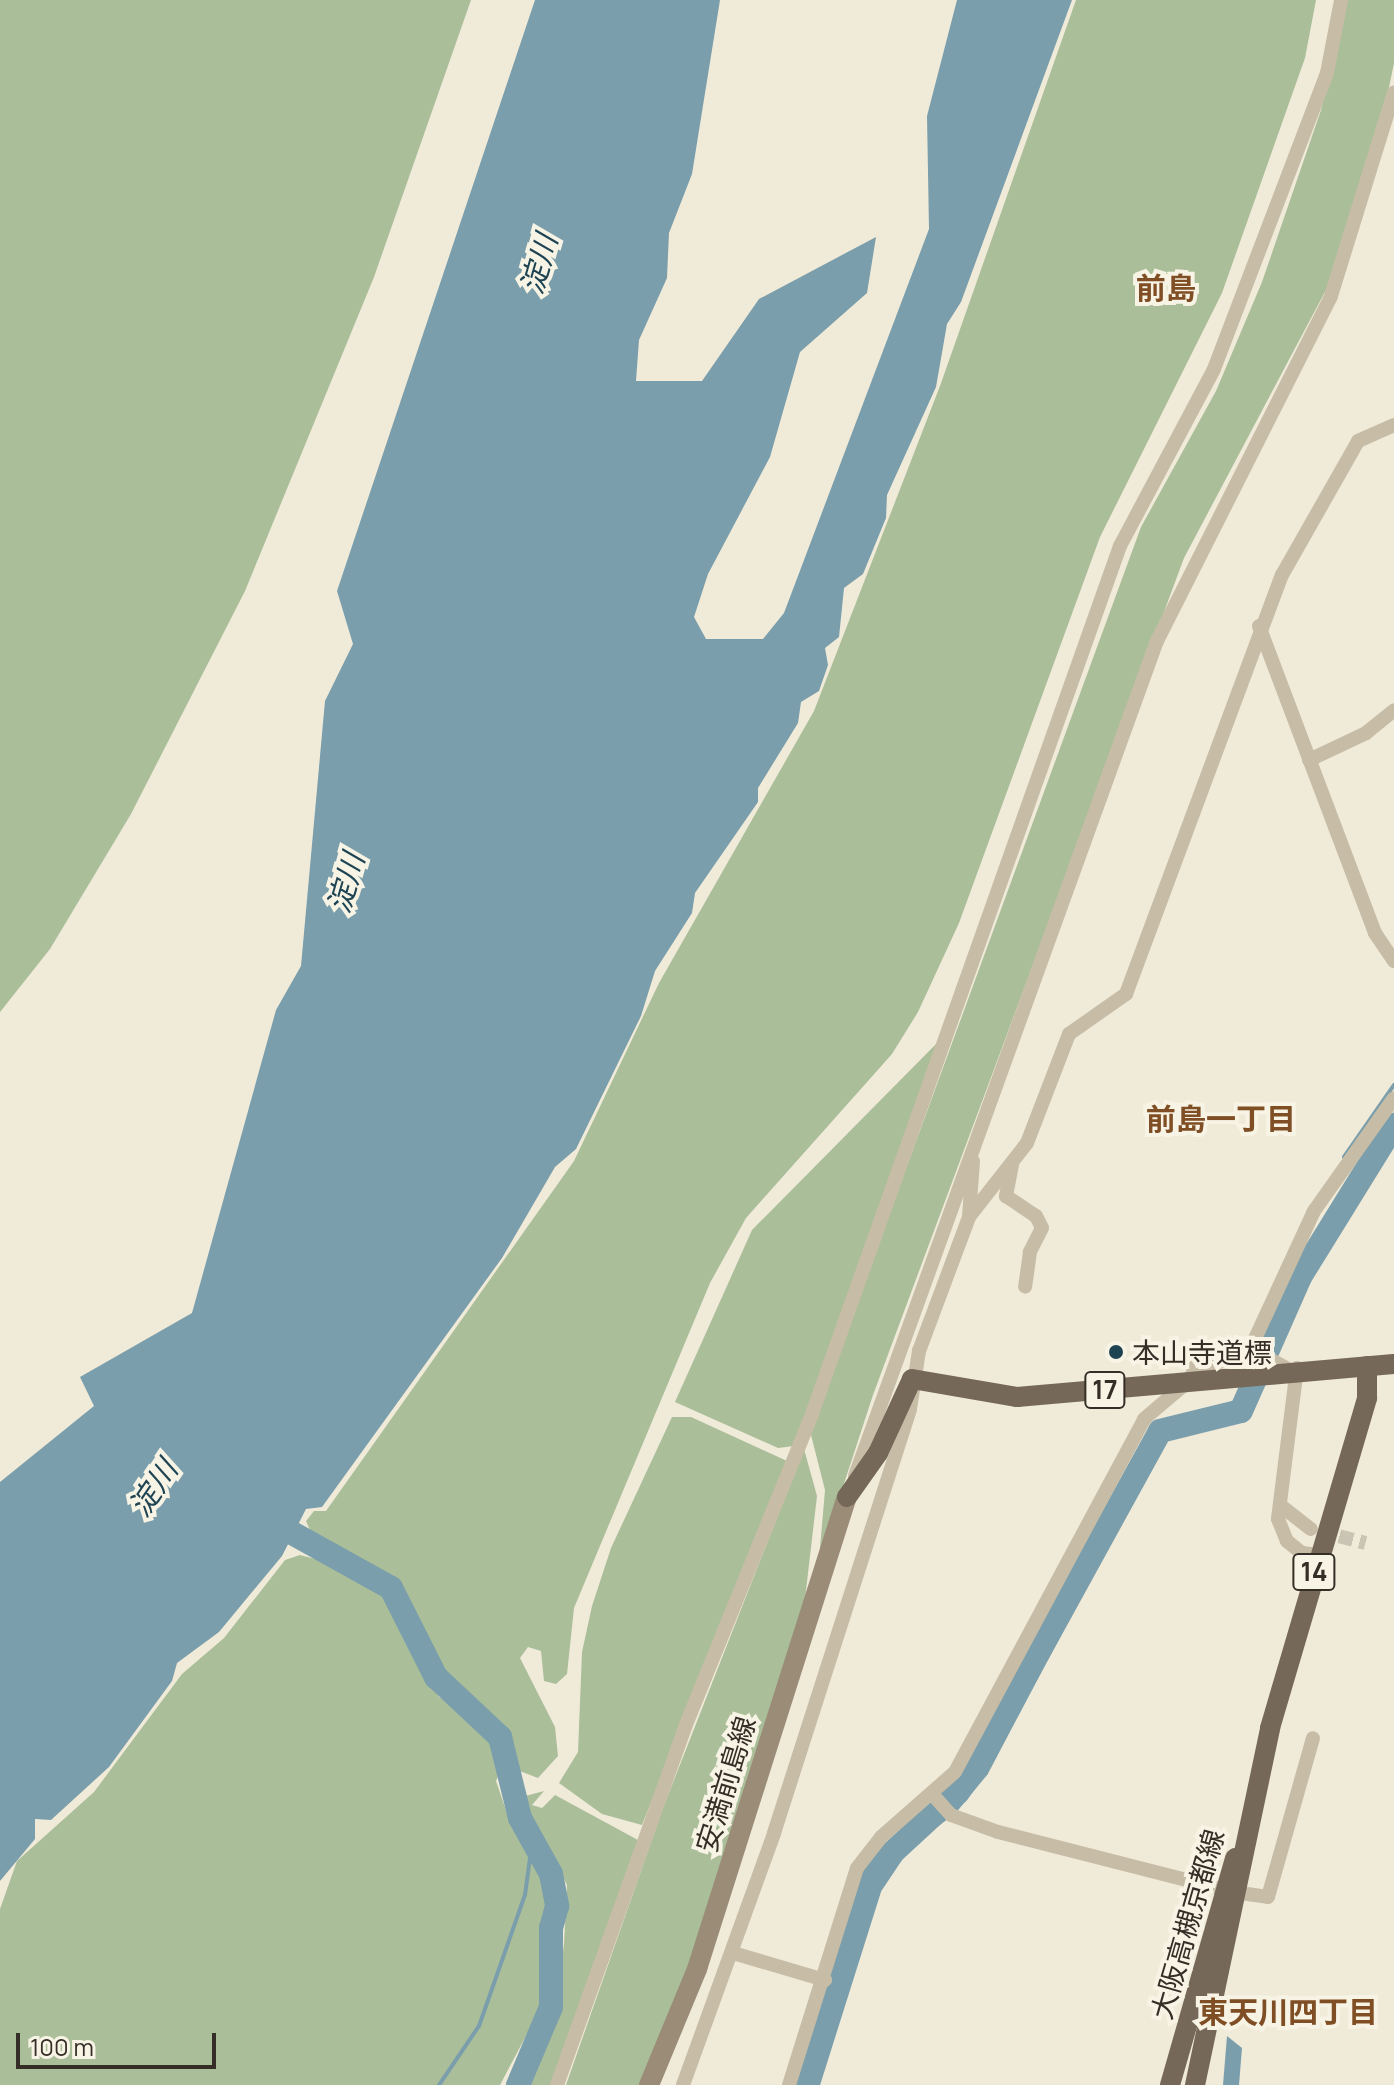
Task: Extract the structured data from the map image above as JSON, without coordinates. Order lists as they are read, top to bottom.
{
  "streets": {
    "main road": [
      "17",
      "14",
      "安満前島線",
      "大阪高槻京都線"
    ]
  },
  "crossings": [
    ["17", "大阪高槻京都線"]
  ],
  "districts": ["前島", "前島一丁目", "東天川四丁目"],
  "water": ["淀川"],
  "places": ["本山寺道標"],
  "scale_bar": "100 m"
}
